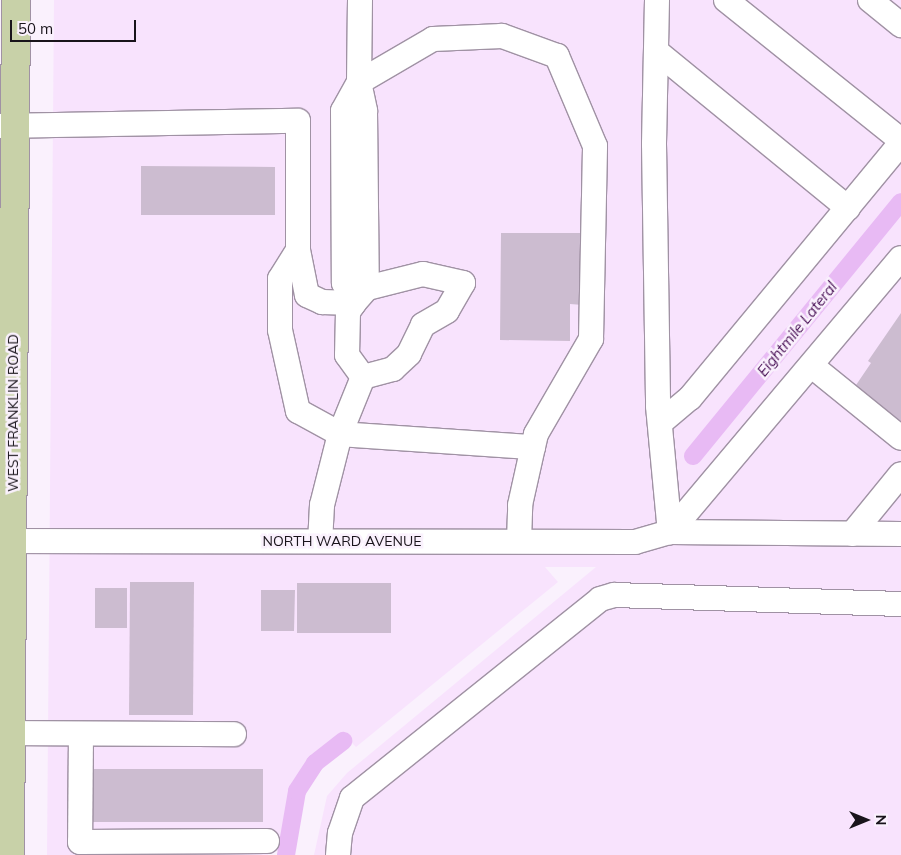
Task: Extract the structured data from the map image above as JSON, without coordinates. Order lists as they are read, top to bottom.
{
  "streets": {
    "main road": ["WEST FRANKLIN ROAD"],
    "street": ["NORTH WARD AVENUE"]
  },
  "crossings": [
    ["WEST FRANKLIN ROAD", "NORTH WARD AVENUE"]
  ],
  "water": ["Eightmile Lateral"],
  "scale_bar": "50 m",
  "north": "right"
}
